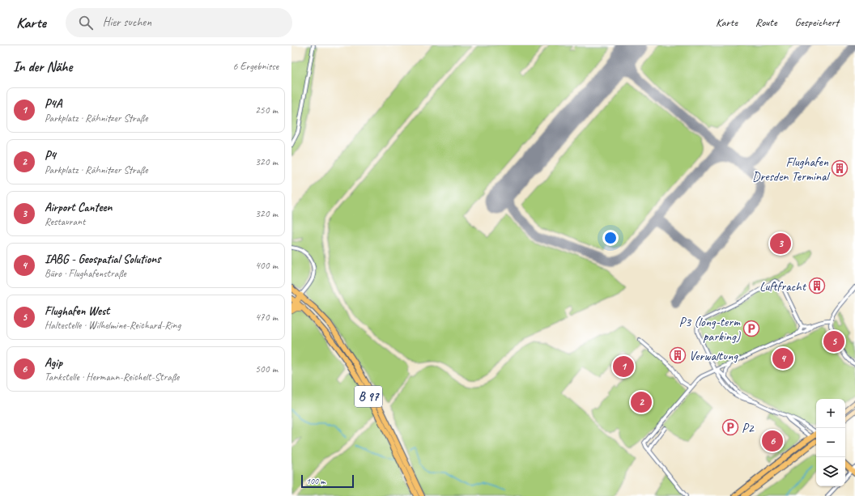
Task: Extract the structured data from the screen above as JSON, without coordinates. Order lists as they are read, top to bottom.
{
  "streets": {
    "main road": ["B 97"]
  },
  "places": {
    "building": ["Flughafen Dresden Terminal", "Luftfracht", "Verwaltung"],
    "parking": ["P3 (long-term parking)", "P2"]
  },
  "scale_bar": "100 m",
  "page": {
    "header": "Karte",
    "search": "Hier suchen",
    "nav": ["Karte", "Route", "Gespeichert"],
    "heading": ["In der Nähe", "6 Ergebnisse"],
    "list": [
      {
        "mark": "1",
        "name": "P4A",
        "note": "Parkplatz · Rähnitzer Straße",
        "value": "250 m"
      },
      {
        "mark": "2",
        "name": "P4",
        "note": "Parkplatz · Rähnitzer Straße",
        "value": "320 m"
      },
      {
        "mark": "3",
        "name": "Airport Canteen",
        "note": "Restaurant",
        "value": "320 m"
      },
      {
        "mark": "4",
        "name": "IABG - Geospatial Solutions",
        "note": "Büro · Flughafenstraße",
        "value": "400 m"
      },
      {
        "mark": "5",
        "name": "Flughafen West",
        "note": "Haltestelle · Wilhelmine-Reichard-Ring",
        "value": "470 m"
      },
      {
        "mark": "6",
        "name": "Agip",
        "note": "Tankstelle · Hermann-Reichelt-Straße",
        "value": "500 m"
      }
    ],
    "pins": [
      "3",
      "5",
      "4",
      "1",
      "2",
      "6"
    ],
    "map_buttons": ["+", "−"],
    "scale": "100 m"
  }
}
